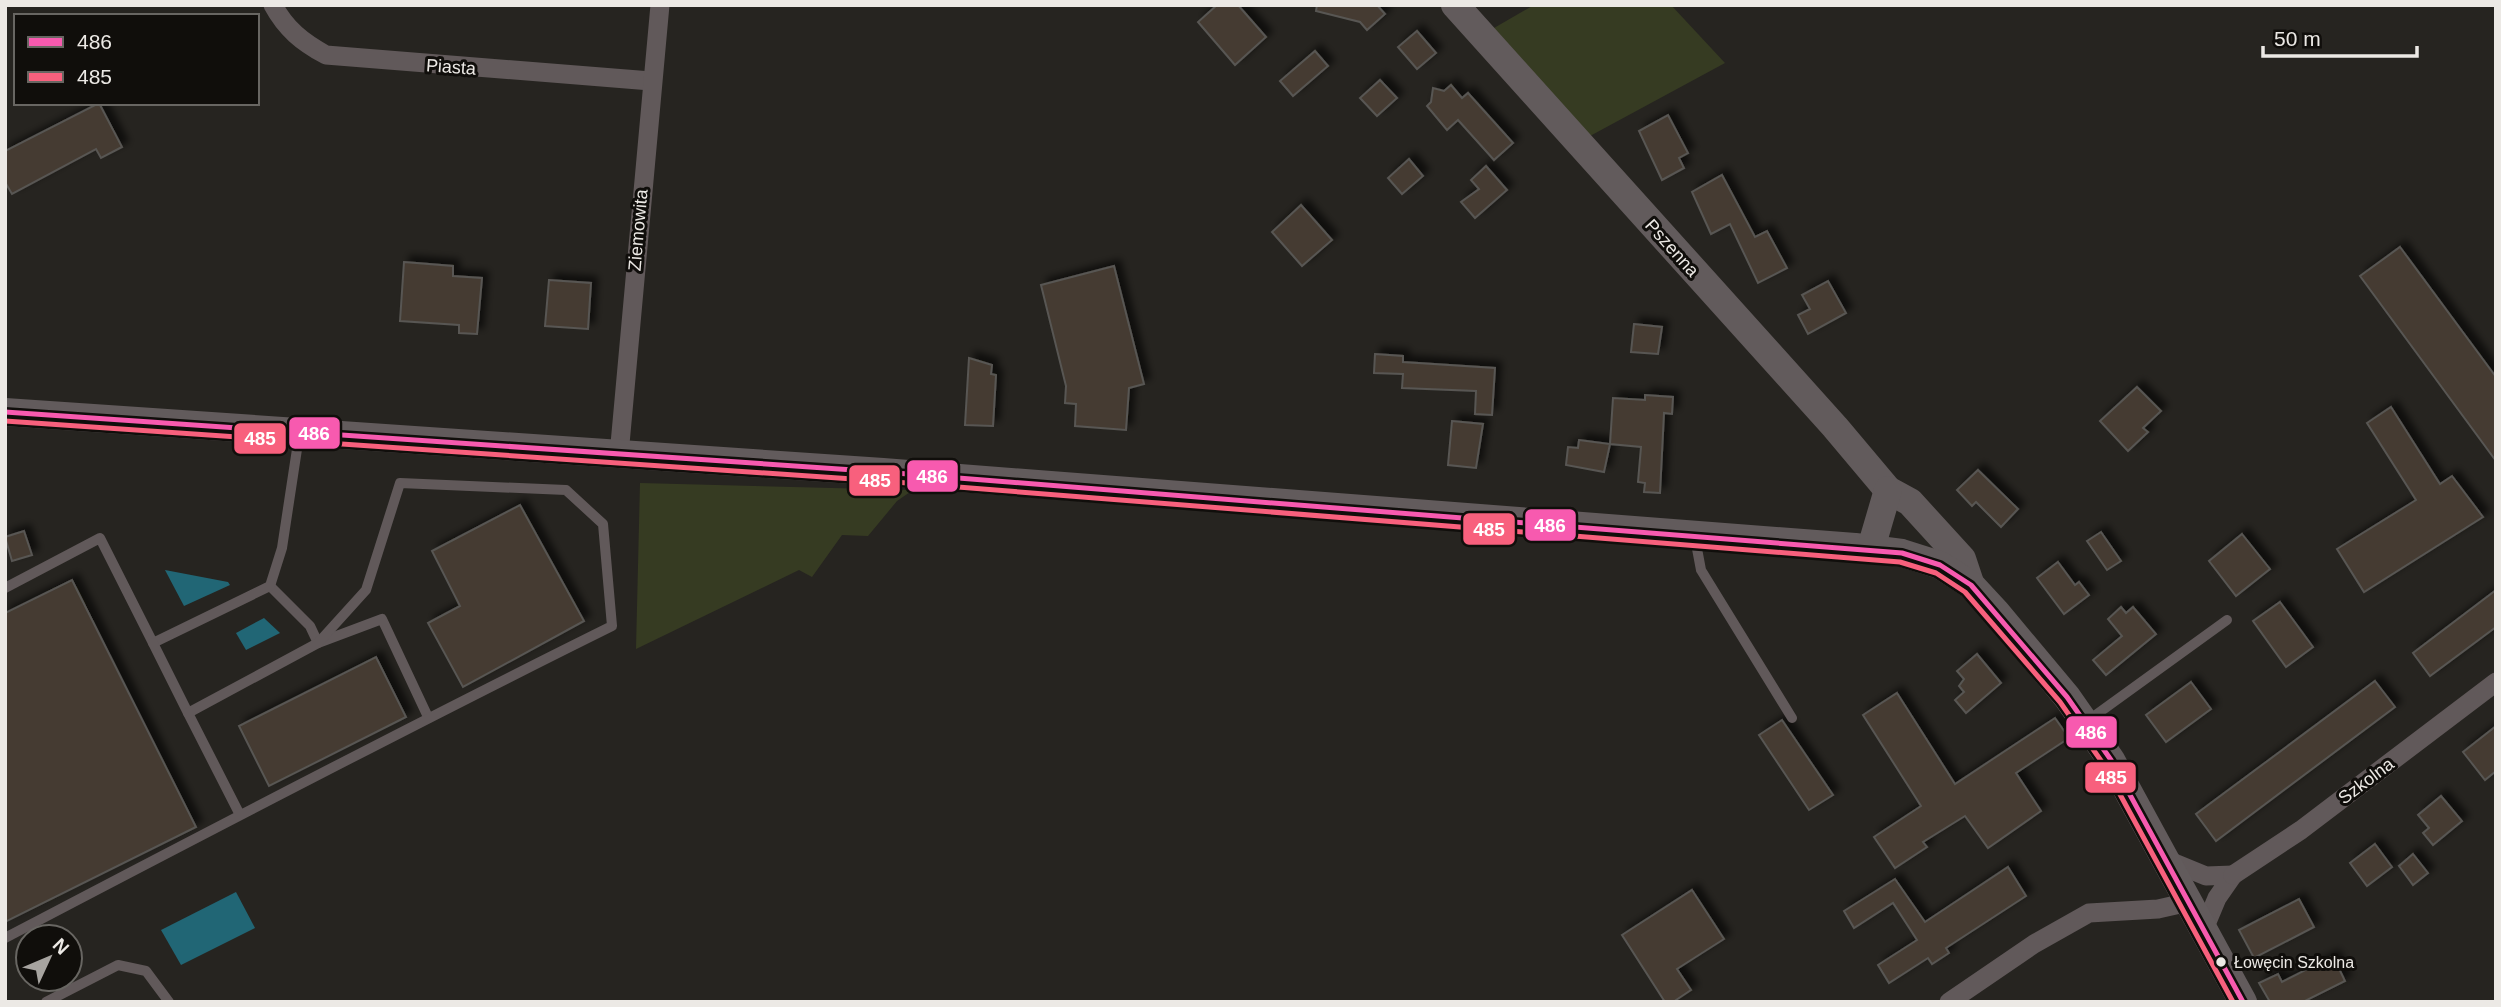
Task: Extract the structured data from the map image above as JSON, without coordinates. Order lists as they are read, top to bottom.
{
  "streets": {
    "street": [
      "Piasta",
      "Ziemowita",
      "Pszenna",
      "Szkolna"
    ]
  },
  "crossings": [
    ["Piasta", "Ziemowita"]
  ],
  "places": ["Łowęcin Szkolna"],
  "lines": ["transit line 486", "transit line 485"],
  "legend": ["486", "485"],
  "scale_bar": "50 m",
  "north": "top right"
}
